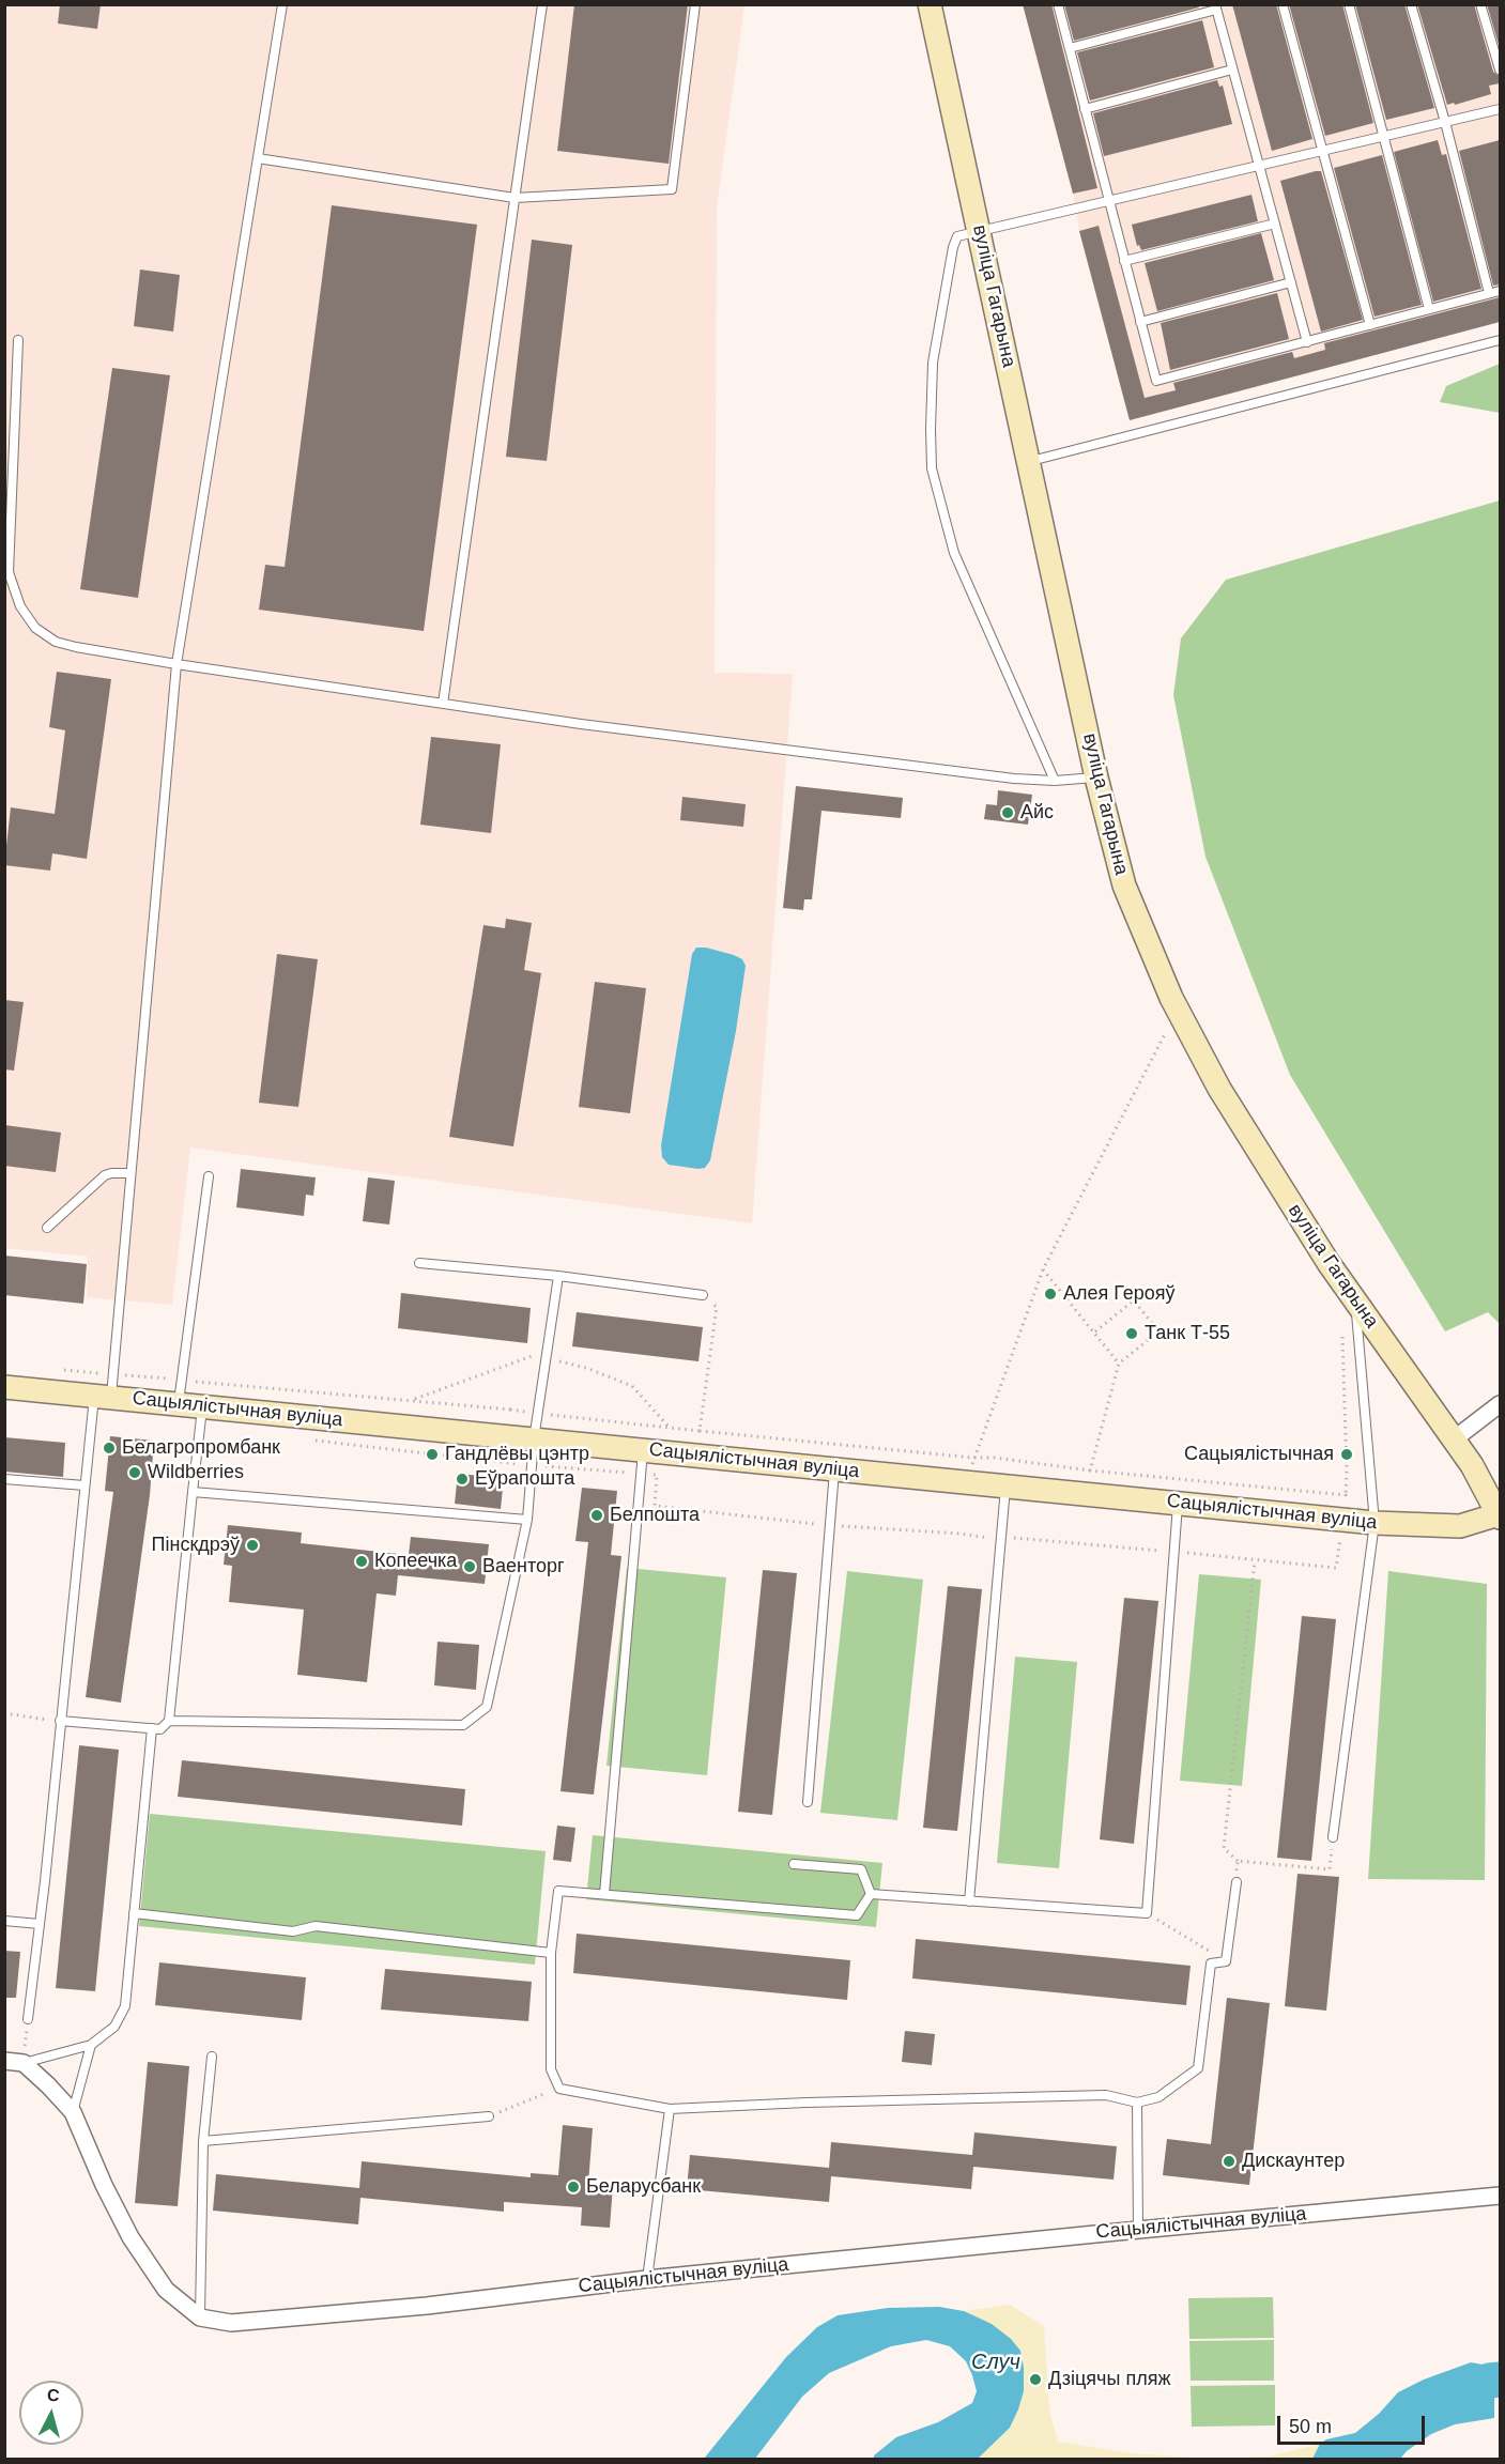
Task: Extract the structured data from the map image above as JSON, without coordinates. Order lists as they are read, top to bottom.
{
  "streets": {
    "main road": ["вуліца Гагарына", "Сацыялістычная вуліца"]
  },
  "crossings": [
    ["вуліца Гагарына", "Сацыялістычная вуліца"]
  ],
  "water": ["Случ"],
  "places": [
    "Айс",
    "Алея Герояў",
    "Танк Т-55",
    "Белагропромбанк",
    "Гандлёвы цэнтр",
    "Сацыялістычная",
    "Wildberries",
    "Еўрапошта",
    "Белпошта",
    "Пінскдрэў",
    "Копеечка",
    "Ваенторг",
    "Дискаунтер",
    "Беларусбанк",
    "Дзіцячы пляж"
  ],
  "scale_bar": "50 m",
  "north": "top"
}
